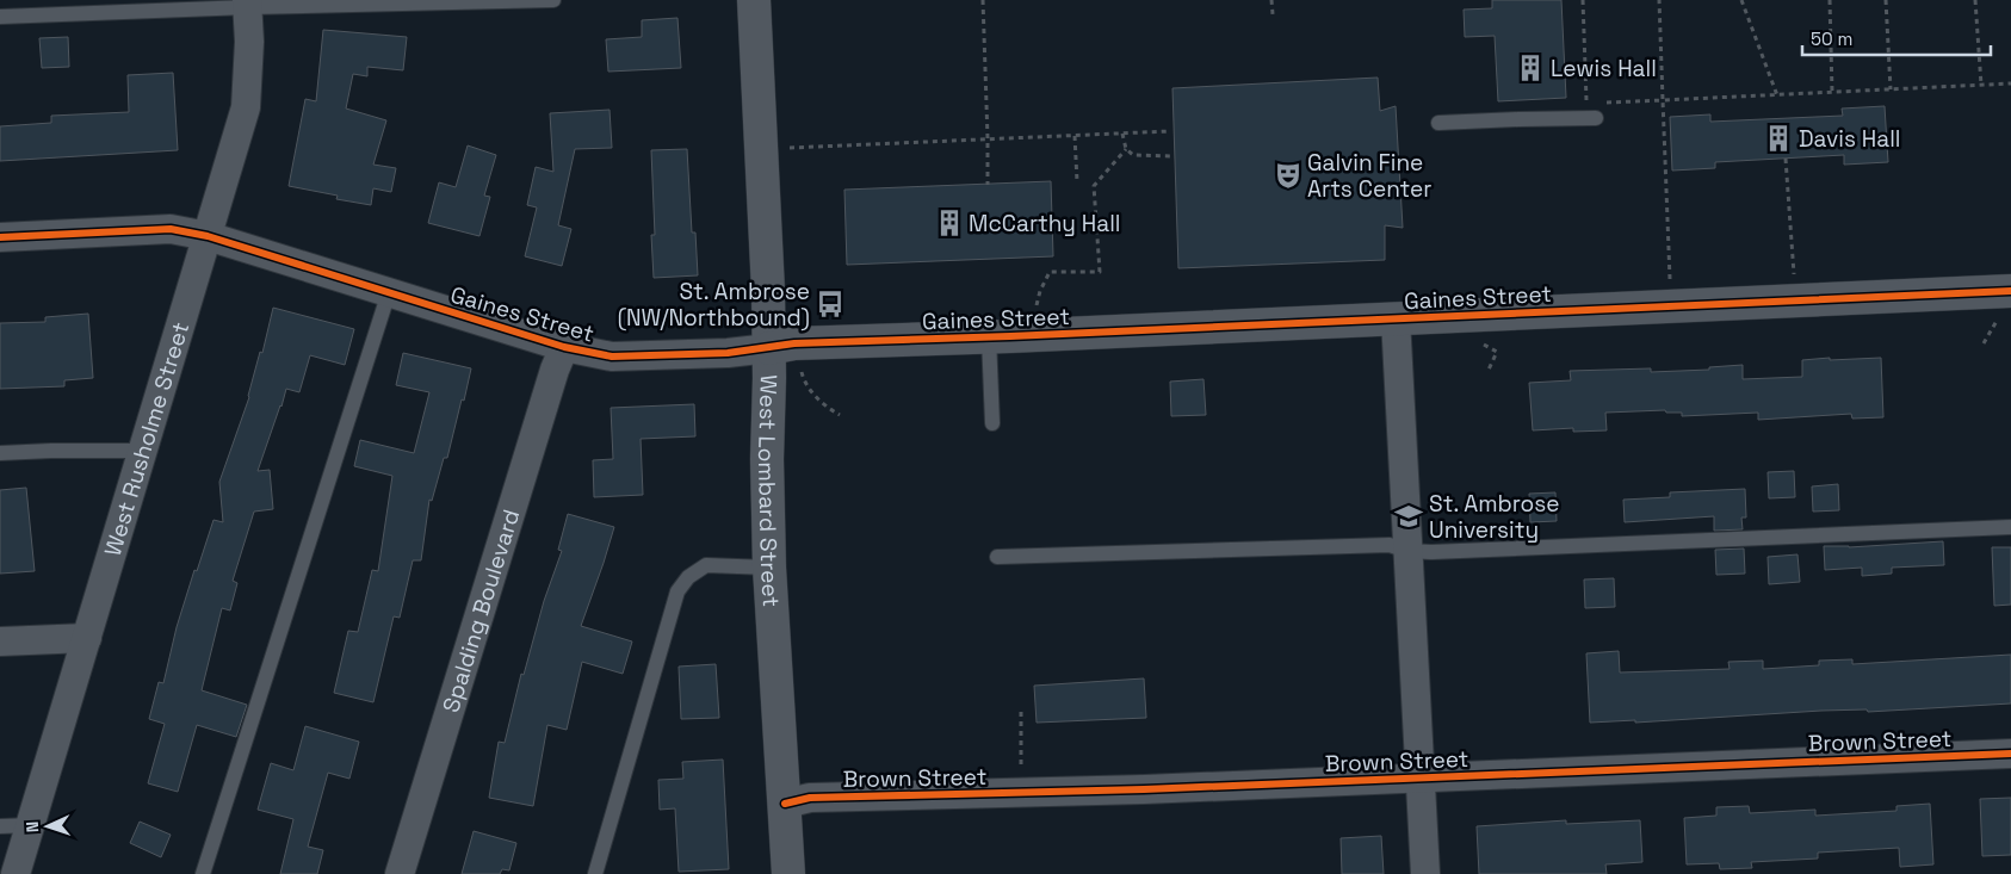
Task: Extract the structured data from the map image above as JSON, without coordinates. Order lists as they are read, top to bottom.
{
  "streets": {
    "street": [
      "Gaines Street",
      "West Rusholme Street",
      "West Lombard Street",
      "Spalding Boulevard",
      "Brown Street"
    ]
  },
  "crossings": [
    ["Gaines Street", "West Rusholme Street"],
    ["Gaines Street", "West Lombard Street"],
    ["Gaines Street", "Spalding Boulevard"],
    ["West Lombard Street", "Brown Street"]
  ],
  "places": {
    "building": ["Lewis Hall", "Davis Hall", "McCarthy Hall"],
    "theatre": ["Galvin Fine Arts Center"],
    "bus stop": ["St. Ambrose (NW/Northbound)"],
    "school or university": ["St. Ambrose University"]
  },
  "scale_bar": "50 m",
  "north": "left"
}
